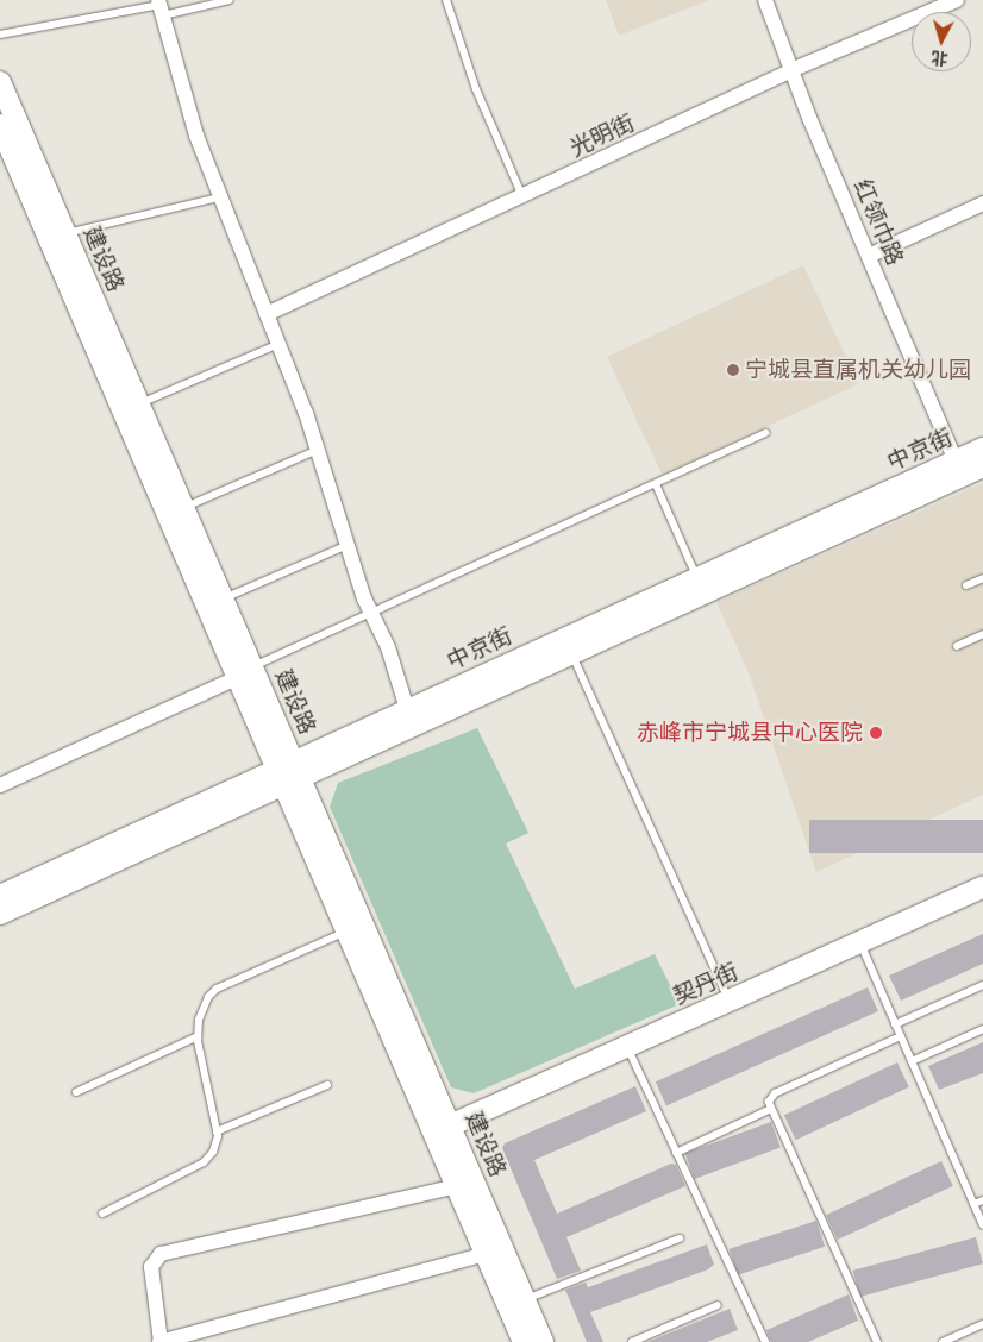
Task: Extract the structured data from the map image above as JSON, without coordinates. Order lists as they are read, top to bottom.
{
  "streets": {
    "main road": ["建设路", "中京街", "契丹街"],
    "street": ["光明街", "红领巾路"]
  },
  "crossings": [
    ["光明街", "红领巾路"],
    ["红领巾路", "中京街"],
    ["建设路", "中京街"],
    ["建设路", "契丹街"]
  ],
  "places": ["宁城县直属机关幼儿园", "赤峰市宁城县中心医院"],
  "north": "bottom"
}
